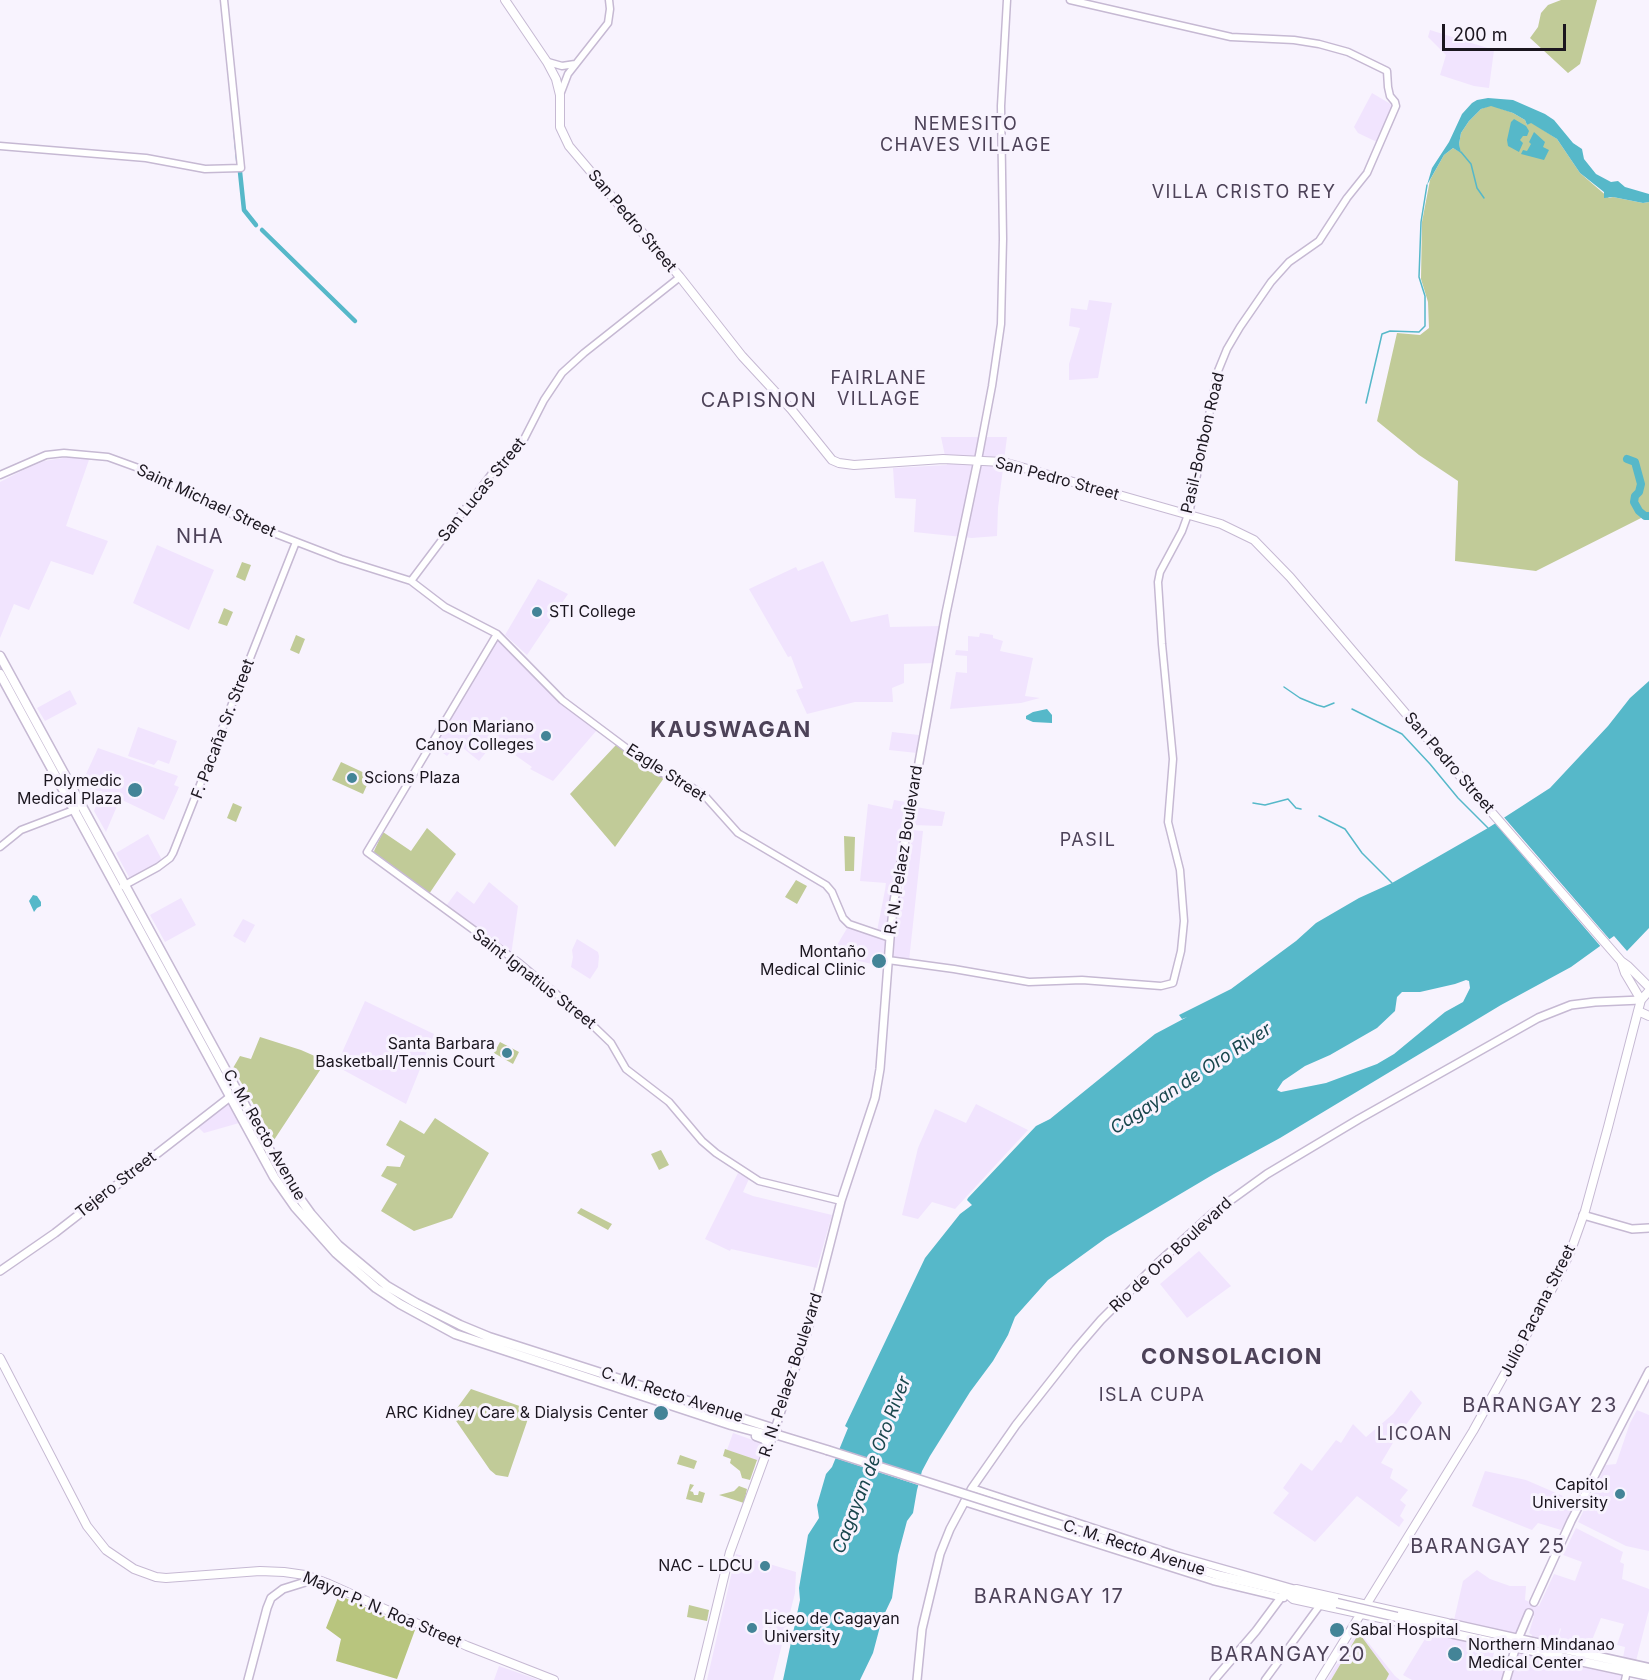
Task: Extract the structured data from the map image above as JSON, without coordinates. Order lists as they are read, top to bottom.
{
  "streets": {
    "highway": ["C. M. Recto Avenue"],
    "main road": [
      "San Pedro Street",
      "R. N. Pelaez Boulevard",
      "Tejero Street",
      "Rio de Oro Boulevard",
      "Julio Pacana Street",
      "Mayor P. N. Roa Street"
    ],
    "street": [
      "Pasil-Bonbon Road",
      "San Lucas Street",
      "Saint Michael Street",
      "F. Pacaña Sr. Street",
      "Eagle Street",
      "Saint Ignatius Street"
    ]
  },
  "crossings": [
    ["San Pedro Street", "Pasil-Bonbon Road"],
    ["San Pedro Street", "San Lucas Street"],
    ["San Pedro Street", "R. N. Pelaez Boulevard"],
    ["San Pedro Street", "Rio de Oro Boulevard"],
    ["San Pedro Street", "Julio Pacana Street"],
    ["Pasil-Bonbon Road", "R. N. Pelaez Boulevard"],
    ["San Lucas Street", "Saint Michael Street"],
    ["San Lucas Street", "Eagle Street"],
    ["Saint Michael Street", "F. Pacaña Sr. Street"],
    ["Saint Michael Street", "Eagle Street"],
    ["F. Pacaña Sr. Street", "C. M. Recto Avenue"],
    ["Eagle Street", "R. N. Pelaez Boulevard"],
    ["Eagle Street", "Saint Ignatius Street"],
    ["R. N. Pelaez Boulevard", "Saint Ignatius Street"],
    ["R. N. Pelaez Boulevard", "C. M. Recto Avenue"],
    ["C. M. Recto Avenue", "Tejero Street"],
    ["C. M. Recto Avenue", "Julio Pacana Street"],
    ["Rio de Oro Boulevard", "Julio Pacana Street"]
  ],
  "districts": [
    "NEMESITO CHAVES VILLAGE",
    "VILLA CRISTO REY",
    "FAIRLANE VILLAGE",
    "CAPISNON",
    "NHA",
    "KAUSWAGAN",
    "PASIL",
    "CONSOLACION",
    "ISLA CUPA",
    "BARANGAY 23",
    "LICOAN",
    "BARANGAY 25",
    "BARANGAY 17",
    "BARANGAY 20"
  ],
  "water": ["Cagayan de Oro River"],
  "places": [
    "STI College",
    "Don Mariano Canoy Colleges",
    "Scions Plaza",
    "Polymedic Medical Plaza",
    "Montaño Medical Clinic",
    "Santa Barbara Basketball/Tennis Court",
    "ARC Kidney Care & Dialysis Center",
    "Capitol University",
    "NAC - LDCU",
    "Liceo de Cagayan University",
    "Sabal Hospital",
    "Northern Mindanao Medical Center"
  ],
  "scale_bar": "200 m"
}
